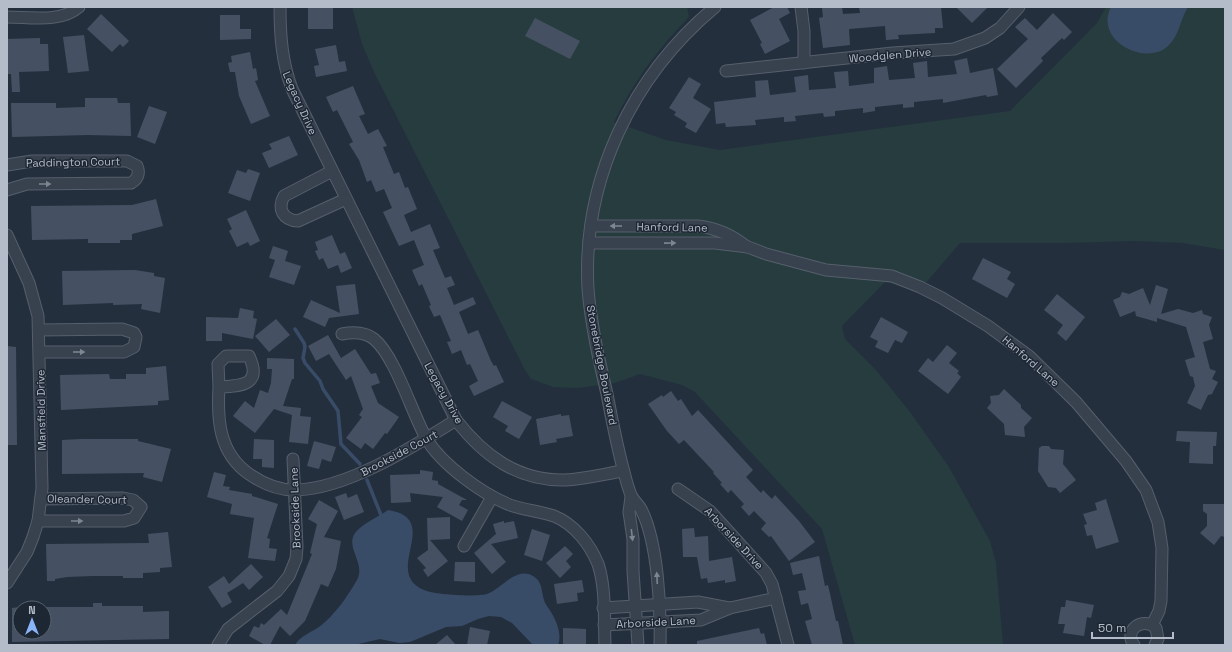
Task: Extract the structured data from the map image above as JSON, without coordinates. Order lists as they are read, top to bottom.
{
  "streets": {
    "street": [
      "Woodglen Drive",
      "Legacy Drive",
      "Paddington Court",
      "Hanford Lane",
      "Stonebridge Boulevard",
      "Mansfield Drive",
      "Brookside Court",
      "Oleander Court",
      "Brookside Lane",
      "Arborside Drive",
      "Arborside Lane"
    ]
  },
  "crossings": [
    ["Legacy Drive", "Stonebridge Boulevard"],
    ["Legacy Drive", "Brookside Court"],
    ["Hanford Lane", "Stonebridge Boulevard"],
    ["Stonebridge Boulevard", "Arborside Lane"],
    ["Mansfield Drive", "Oleander Court"],
    ["Brookside Court", "Brookside Lane"],
    ["Arborside Drive", "Arborside Lane"]
  ],
  "scale_bar": "50 m",
  "north": "top"
}
